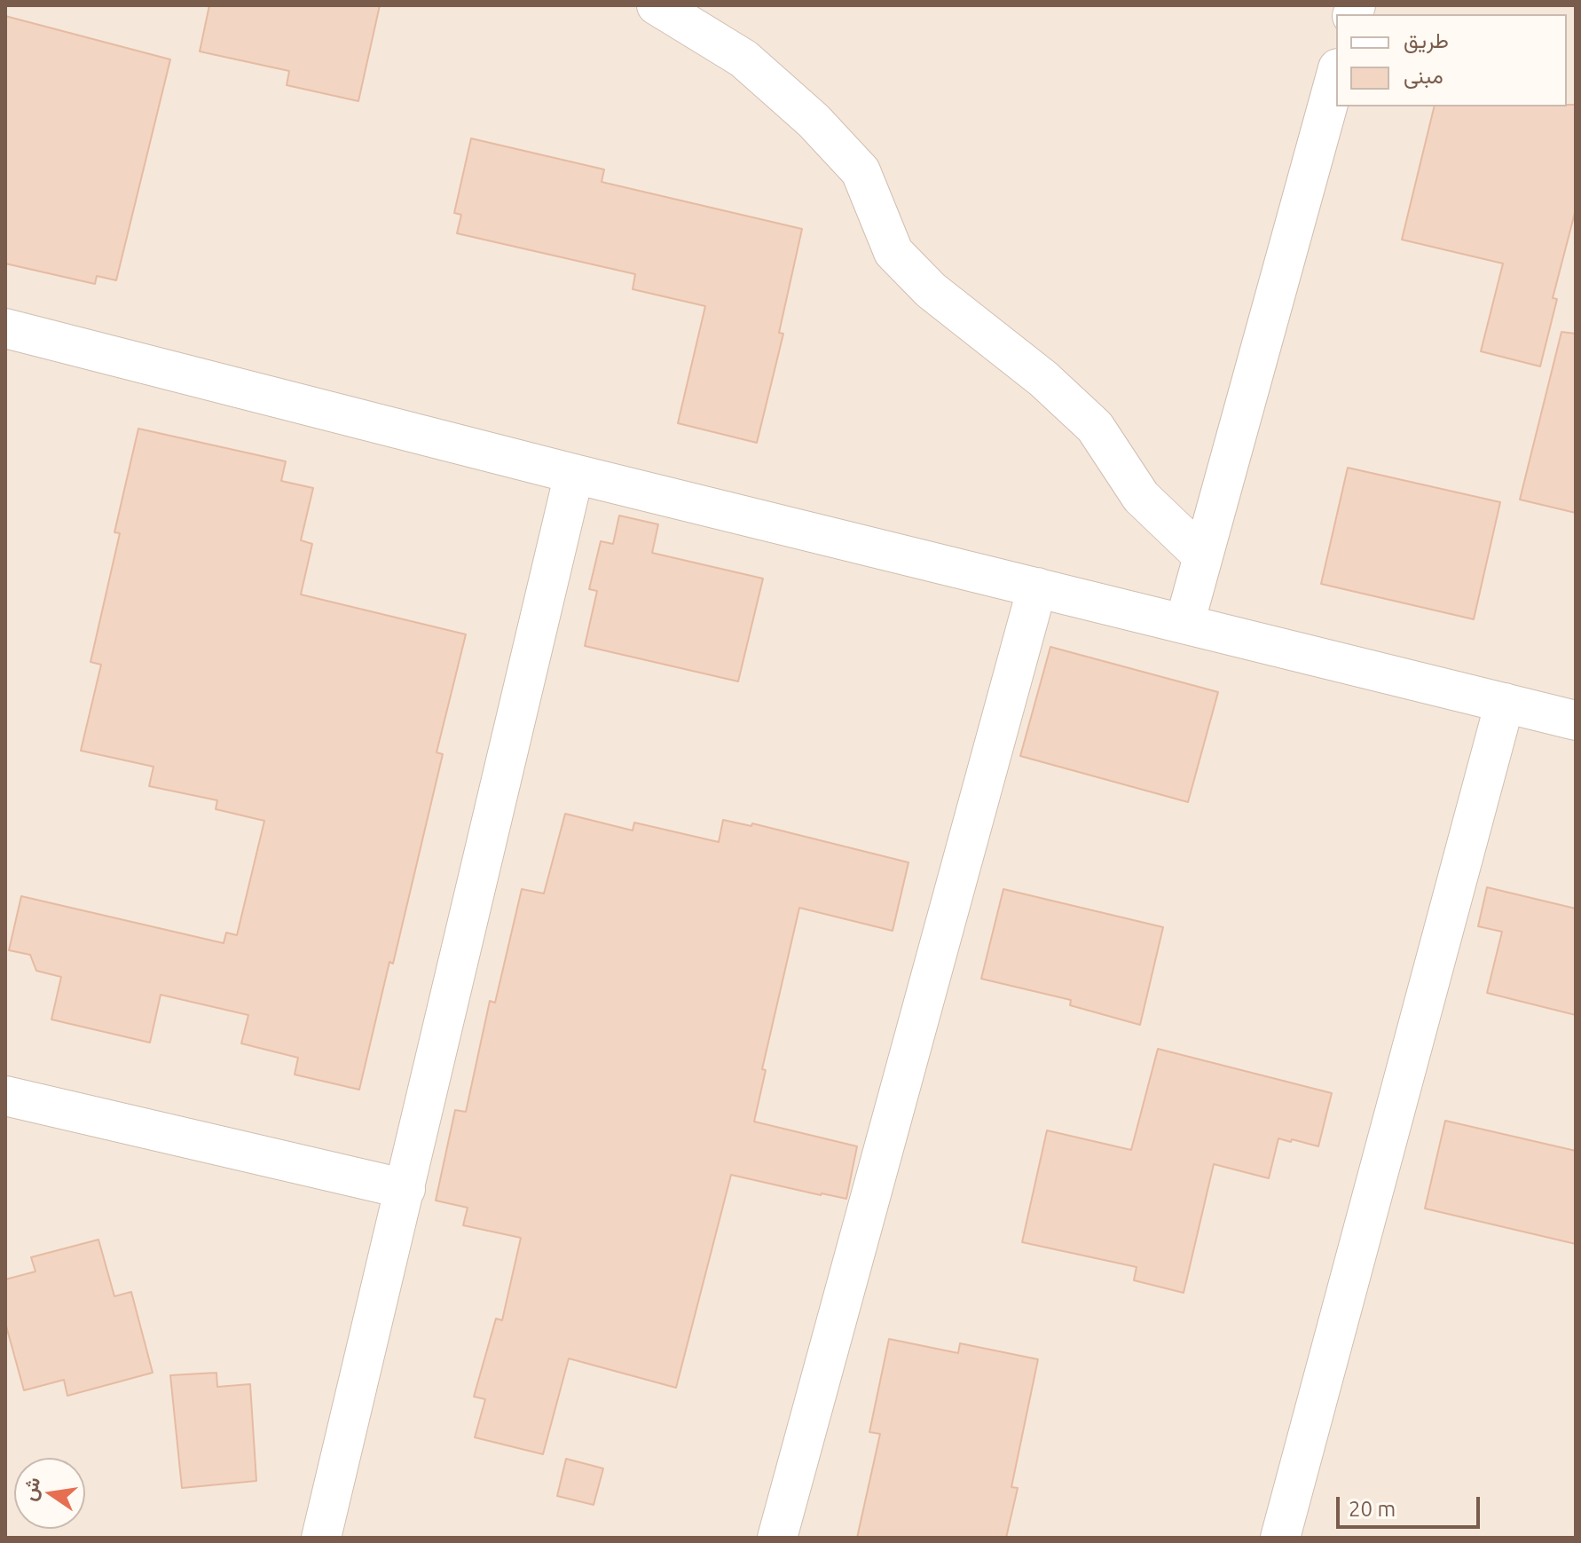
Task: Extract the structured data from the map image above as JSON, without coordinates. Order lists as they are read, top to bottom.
{
  "legend": ["طريق", "مبنى"],
  "scale_bar": "20 m",
  "north": "left"
}
